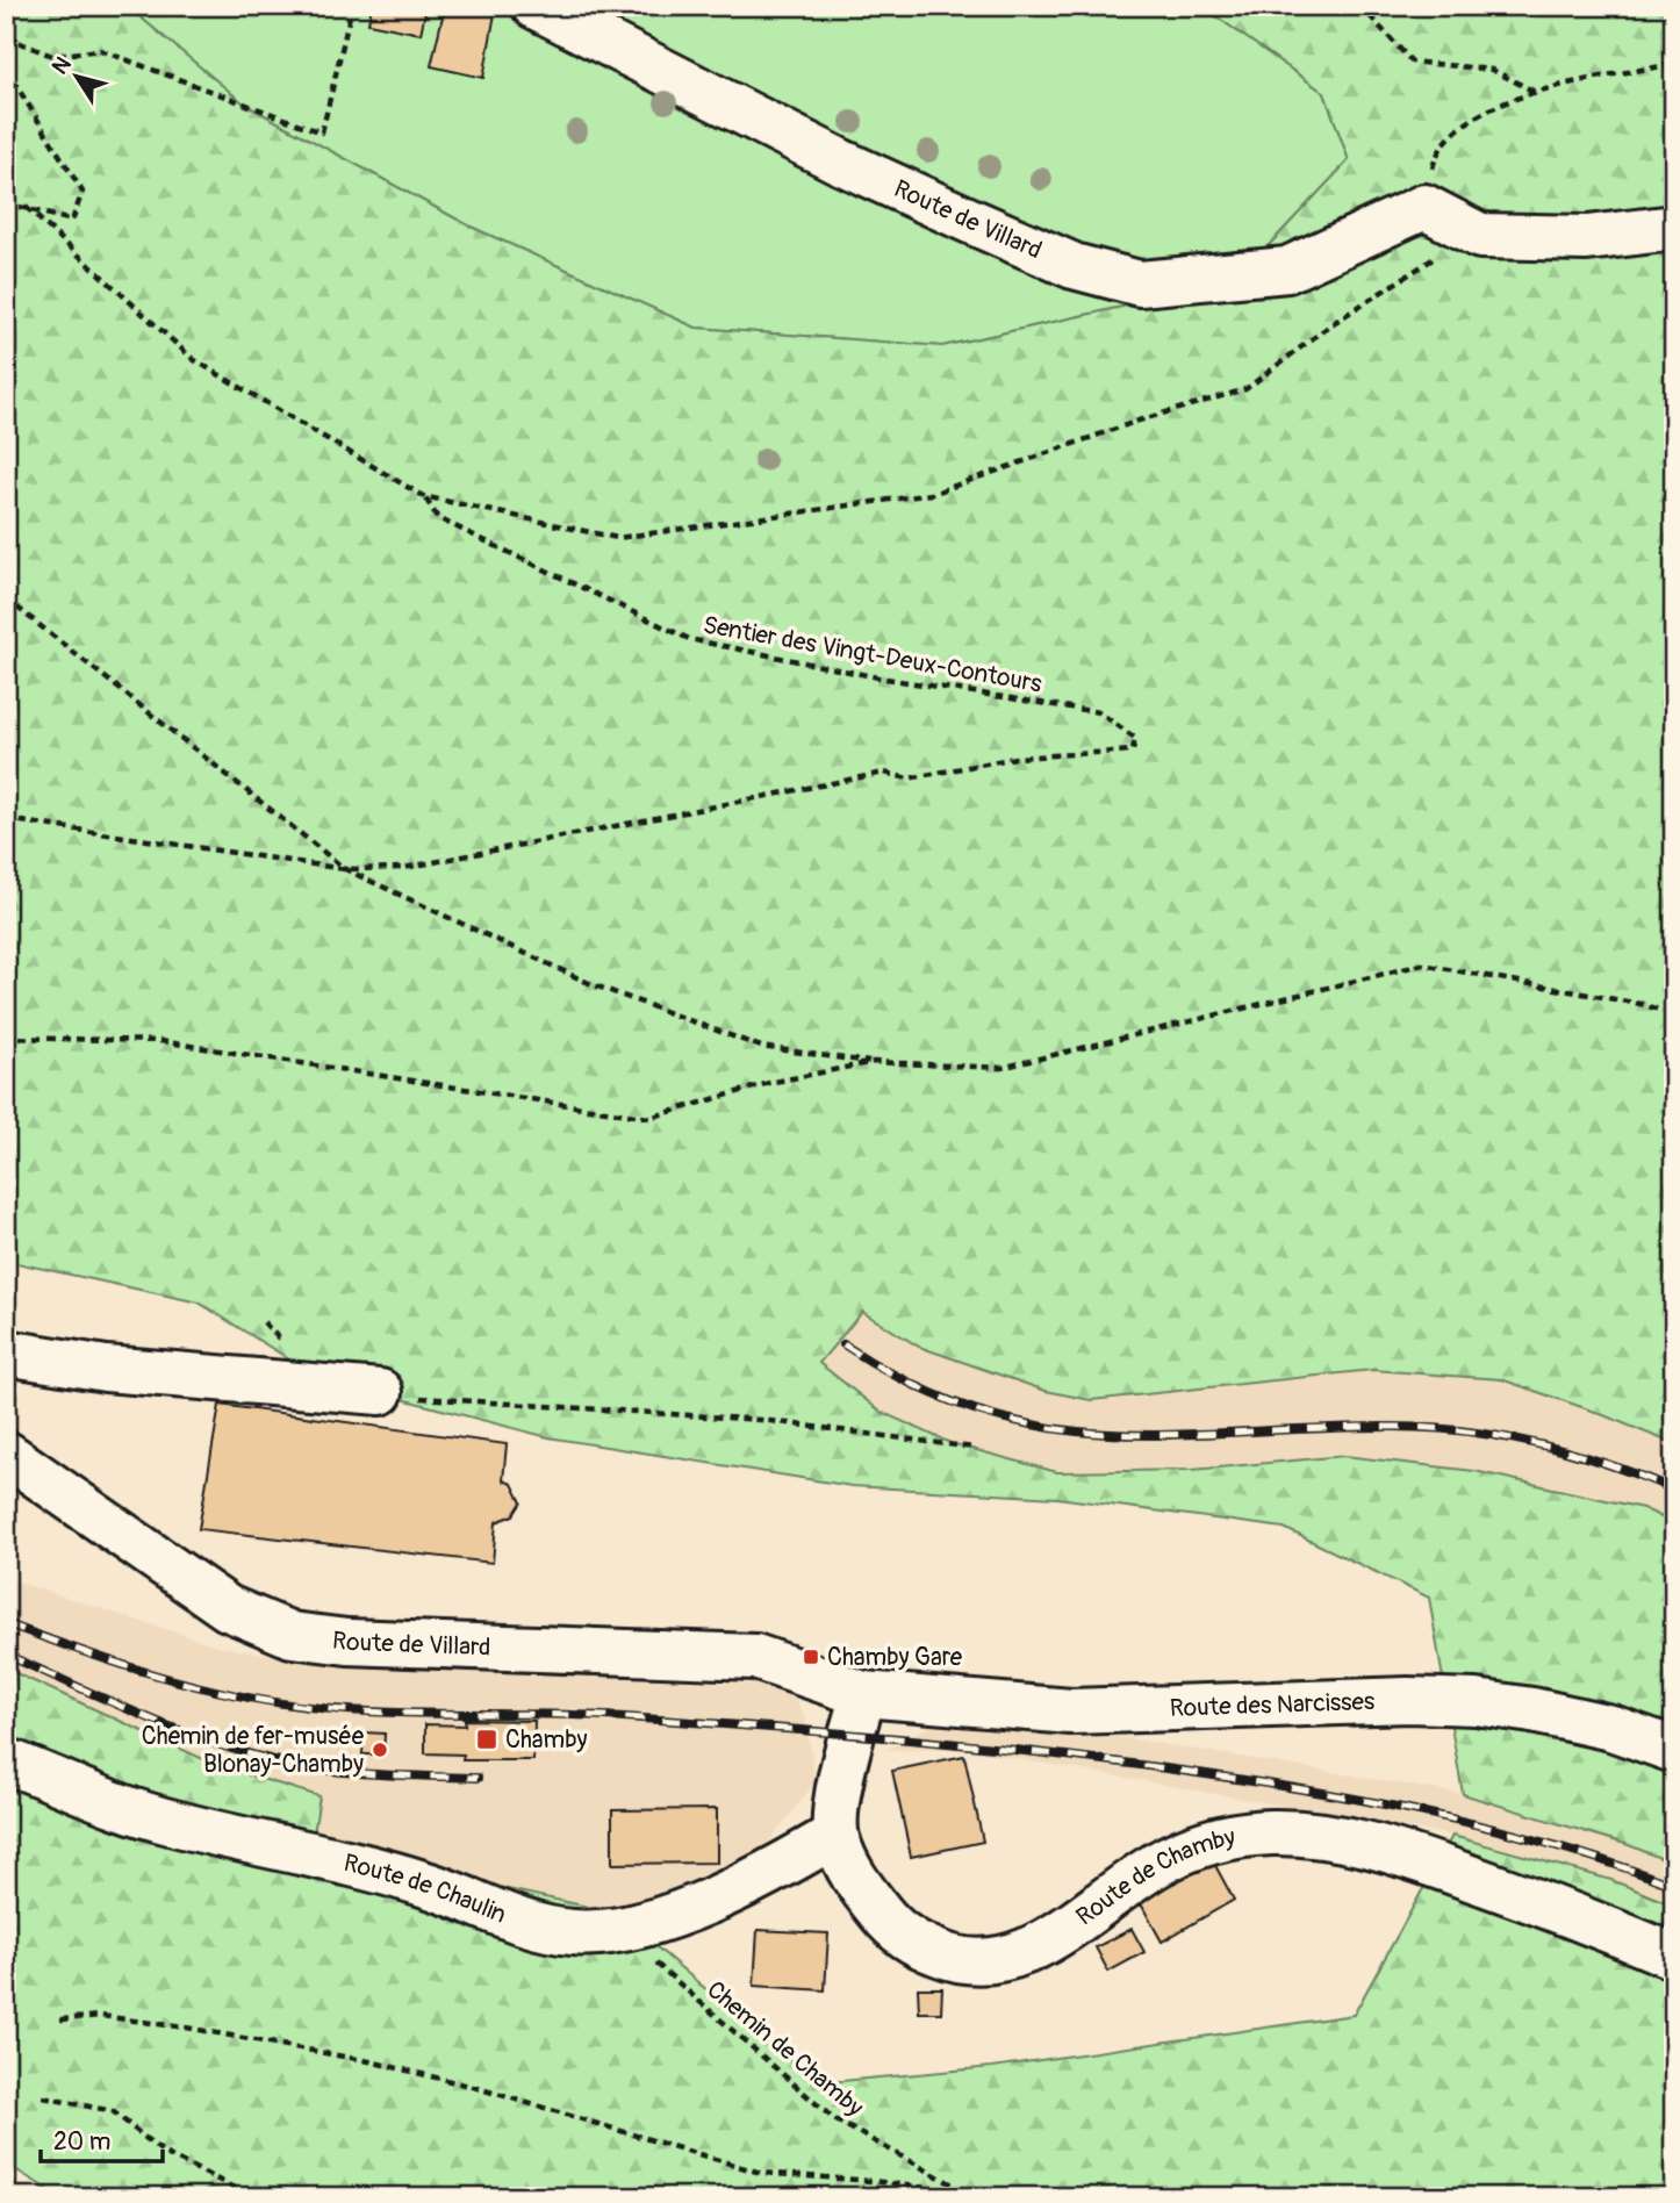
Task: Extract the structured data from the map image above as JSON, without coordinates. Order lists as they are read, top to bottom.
{
  "streets": {
    "street": [
      "Route de Villard",
      "Route des Narcisses",
      "Route de Chamby",
      "Route de Chaulin"
    ],
    "path": ["Sentier des Vingt-Deux-Contours", "Chemin de Chamby"]
  },
  "crossings": [
    ["Route de Villard", "Route des Narcisses"],
    ["Route de Villard", "Route de Chamby"],
    ["Route des Narcisses", "Route de Chamby"],
    ["Route de Chamby", "Route de Chaulin"],
    ["Route de Chaulin", "Chemin de Chamby"]
  ],
  "places": {
    "transit": ["Chamby Gare", "Chamby"],
    "other": ["Chemin de fer-musée Blonay-Chamby"]
  },
  "scale_bar": "20 m",
  "north": "top left"
}
